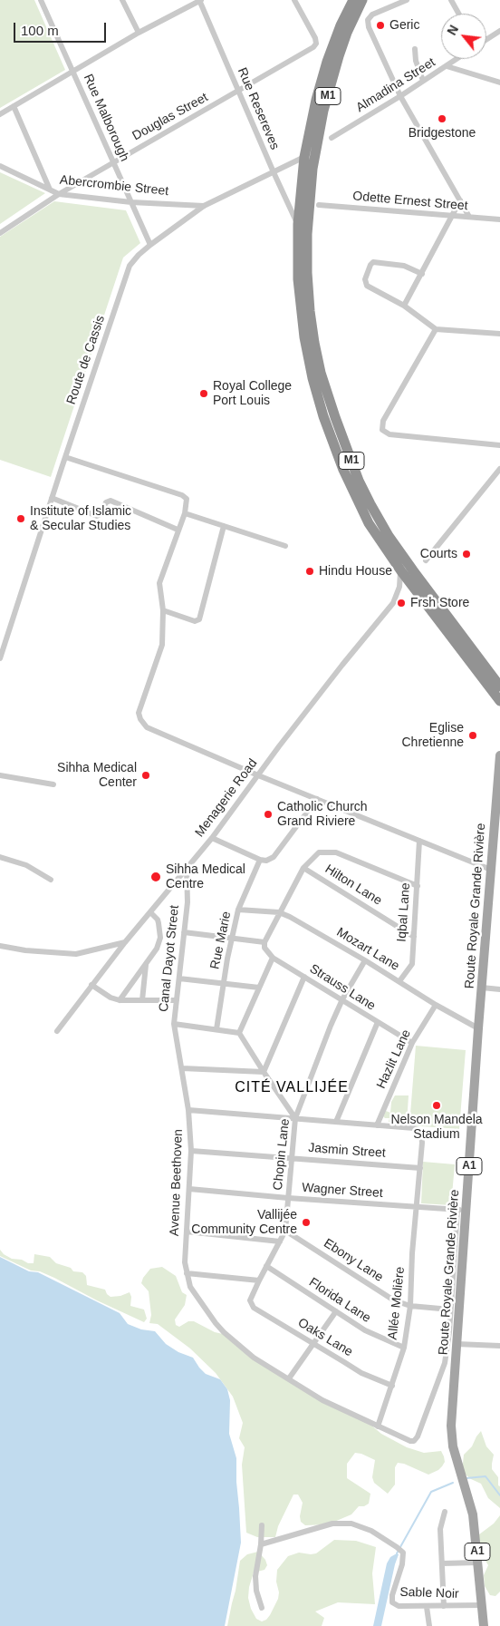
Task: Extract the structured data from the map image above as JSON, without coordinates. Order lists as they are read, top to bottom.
{
  "streets": {
    "highway": ["M1"],
    "main road": ["Route Royale Grande Rivière", "A1"],
    "street": [
      "Almadina Street",
      "Rue Resereves",
      "Douglas Street",
      "Rue Malborough",
      "Abercrombie Street",
      "Odette Ernest Street",
      "Route de Cassis",
      "Menagerie Road",
      "Hilton Lane",
      "Iqbal Lane",
      "Rue Marie",
      "Mozart Lane",
      "Canal Dayot Street",
      "Strauss Lane",
      "Hazlit Lane",
      "Jasmin Street",
      "Chopin Lane",
      "Avenue Beethoven",
      "Wagner Street",
      "Ebony Lane",
      "Florida Lane",
      "Allée Molière",
      "Oaks Lane",
      "Sable Noir"
    ]
  },
  "crossings": [
    ["M1", "Rue Resereves"],
    ["M1", "Route de Cassis"],
    ["M1", "Menagerie Road"],
    ["Rue Resereves", "Douglas Street"],
    ["Rue Resereves", "Route de Cassis"],
    ["Douglas Street", "Rue Malborough"],
    ["Douglas Street", "Abercrombie Street"],
    ["Rue Malborough", "Abercrombie Street"],
    ["Rue Malborough", "Route de Cassis"],
    ["Abercrombie Street", "Route de Cassis"],
    ["Menagerie Road", "Canal Dayot Street"],
    ["Hilton Lane", "Iqbal Lane"],
    ["Route Royale Grande Rivière", "Mozart Lane"],
    ["Route Royale Grande Rivière", "Wagner Street"],
    ["Route Royale Grande Rivière", "Sable Noir"],
    ["Iqbal Lane", "Mozart Lane"],
    ["Rue Marie", "Mozart Lane"],
    ["Mozart Lane", "Hazlit Lane"],
    ["Mozart Lane", "Chopin Lane"],
    ["Canal Dayot Street", "Avenue Beethoven"],
    ["Strauss Lane", "Hazlit Lane"],
    ["Strauss Lane", "Chopin Lane"],
    ["Hazlit Lane", "Allée Molière"],
    ["Jasmin Street", "Chopin Lane"],
    ["Jasmin Street", "Avenue Beethoven"],
    ["Jasmin Street", "Allée Molière"],
    ["Chopin Lane", "Wagner Street"],
    ["Chopin Lane", "Ebony Lane"],
    ["Chopin Lane", "Florida Lane"],
    ["Chopin Lane", "Oaks Lane"],
    ["Avenue Beethoven", "Wagner Street"],
    ["Avenue Beethoven", "Ebony Lane"],
    ["Avenue Beethoven", "Allée Molière"],
    ["Wagner Street", "Allée Molière"],
    ["Ebony Lane", "Allée Molière"],
    ["Florida Lane", "Allée Molière"],
    ["Allée Molière", "Oaks Lane"]
  ],
  "districts": ["CITÉ VALLIJÉE"],
  "places": [
    "Geric",
    "Bridgestone",
    "Royal College Port Louis",
    "Institute of Islamic & Secular Studies",
    "Courts",
    "Hindu House",
    "Frsh Store",
    "Eglise Chretienne",
    "Sihha Medical Center",
    "Catholic Church Grand Riviere",
    "Sihha Medical Centre",
    "Nelson Mandela Stadium",
    "Vallijée Community Centre"
  ],
  "scale_bar": "100 m",
  "north": "top left"
}
